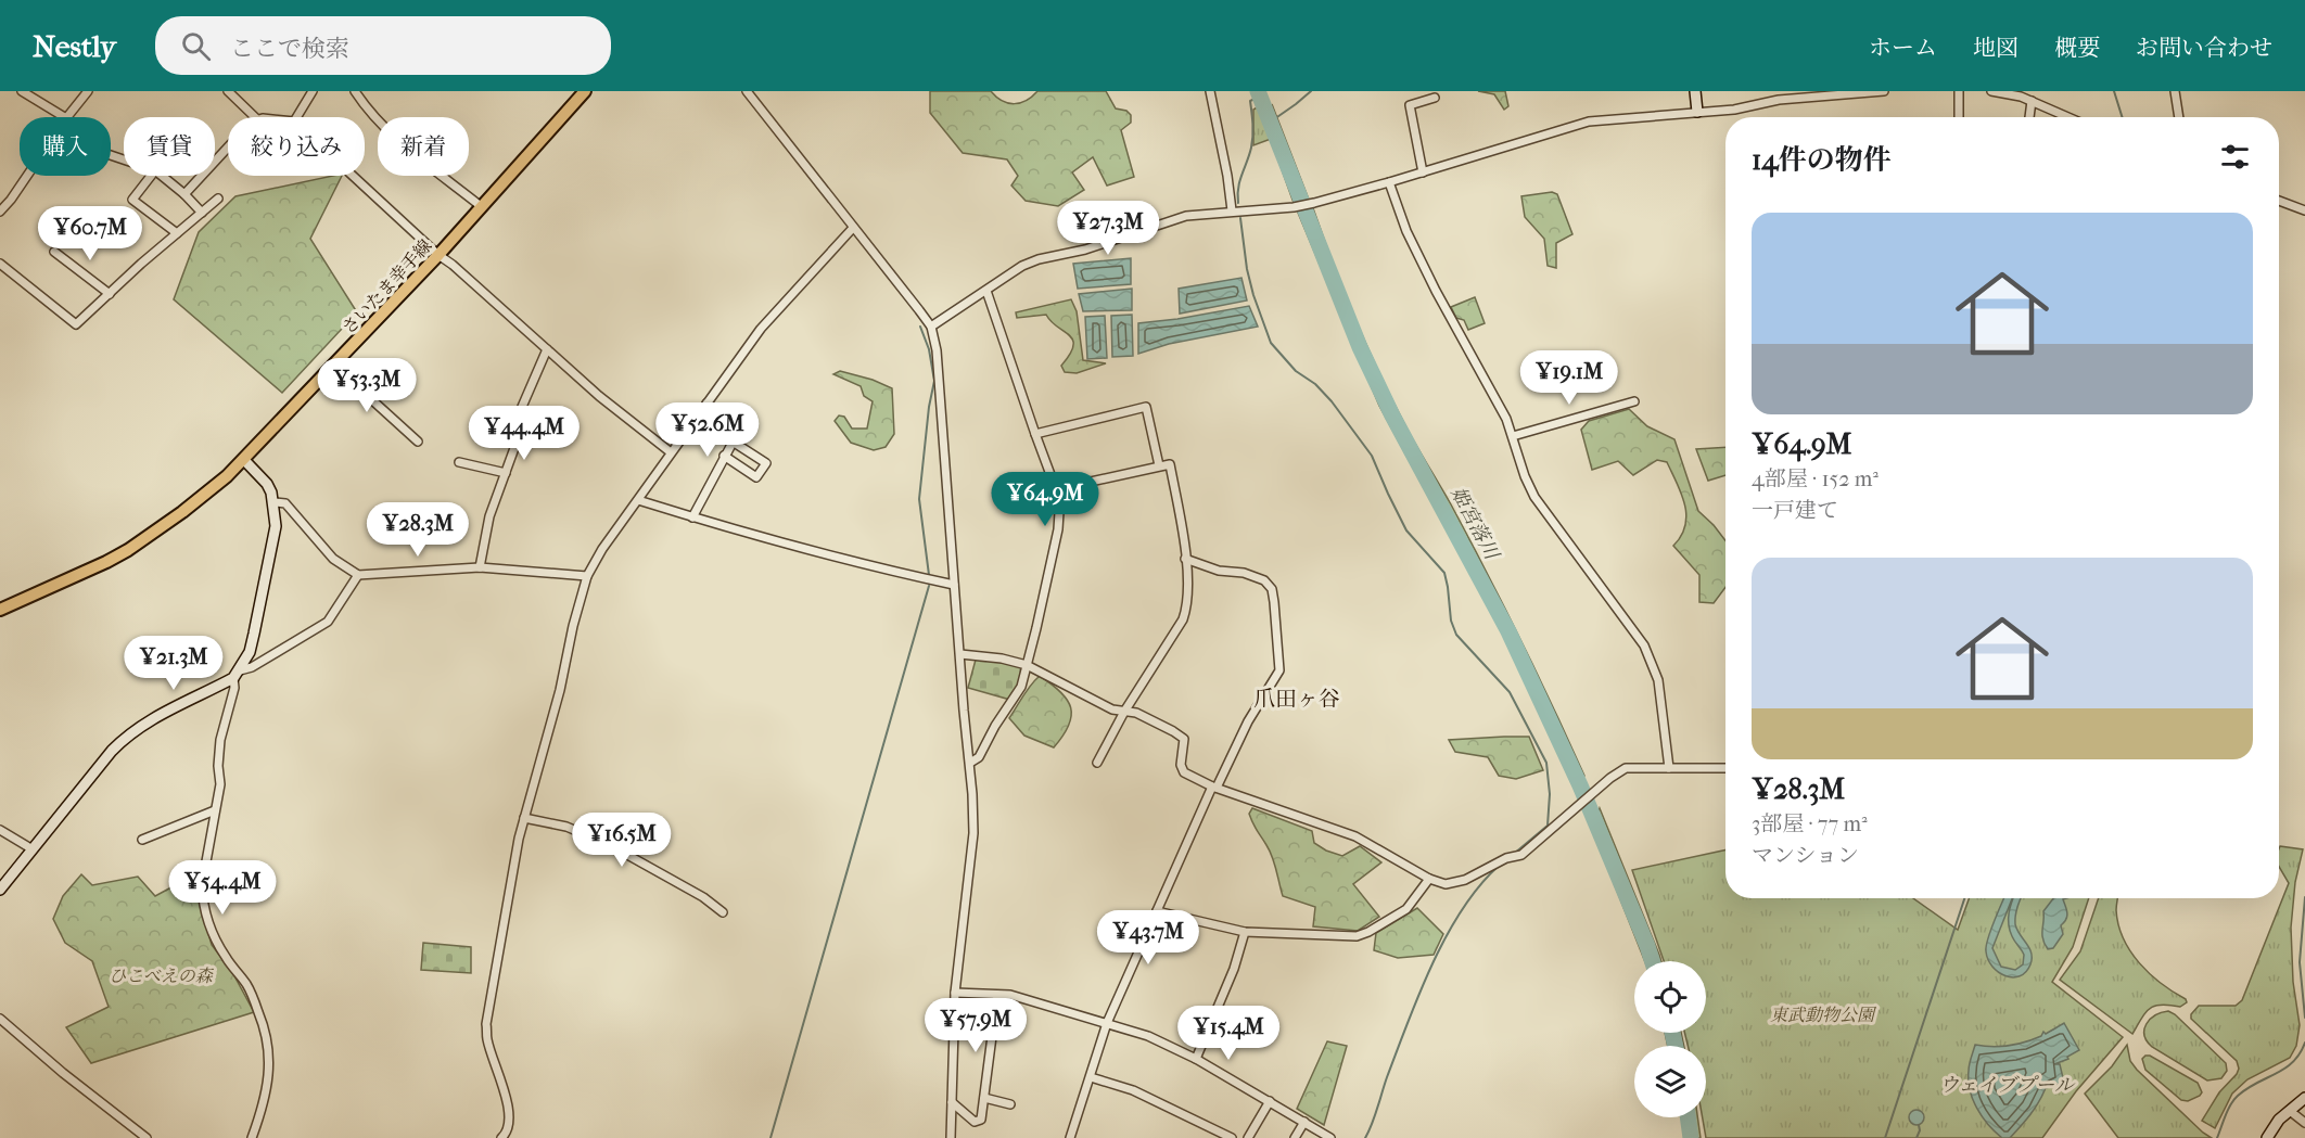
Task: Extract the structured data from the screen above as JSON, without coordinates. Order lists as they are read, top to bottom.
{
  "streets": {
    "main road": ["さいたま幸手線"]
  },
  "districts": ["爪田ヶ谷"],
  "water": ["姫宮落川", "ウェイブプール"],
  "parks": ["ひこべえの森", "東武動物公園"],
  "page": {
    "header": "Nestly",
    "search": "ここで検索",
    "nav": [
      "ホーム",
      "地図",
      "概要",
      "お問い合わせ"
    ],
    "chip": [
      "購入",
      "賃貸",
      "絞り込み",
      "新着"
    ],
    "heading": "14件の物件",
    "list": [
      {
        "name": "¥64.9M",
        "note": "4部屋 · 152 m² · 一戸建て"
      },
      {
        "name": "¥28.3M",
        "note": "3部屋 · 77 m² · マンション"
      }
    ],
    "price": [
      "¥27.3M",
      "¥60.7M",
      "¥19.1M",
      "¥53.3M",
      "¥52.6M",
      "¥44.4M",
      "¥64.9M",
      "¥28.3M",
      "¥21.3M",
      "¥16.5M",
      "¥54.4M",
      "¥43.7M",
      "¥57.9M",
      "¥15.4M"
    ]
  }
}
